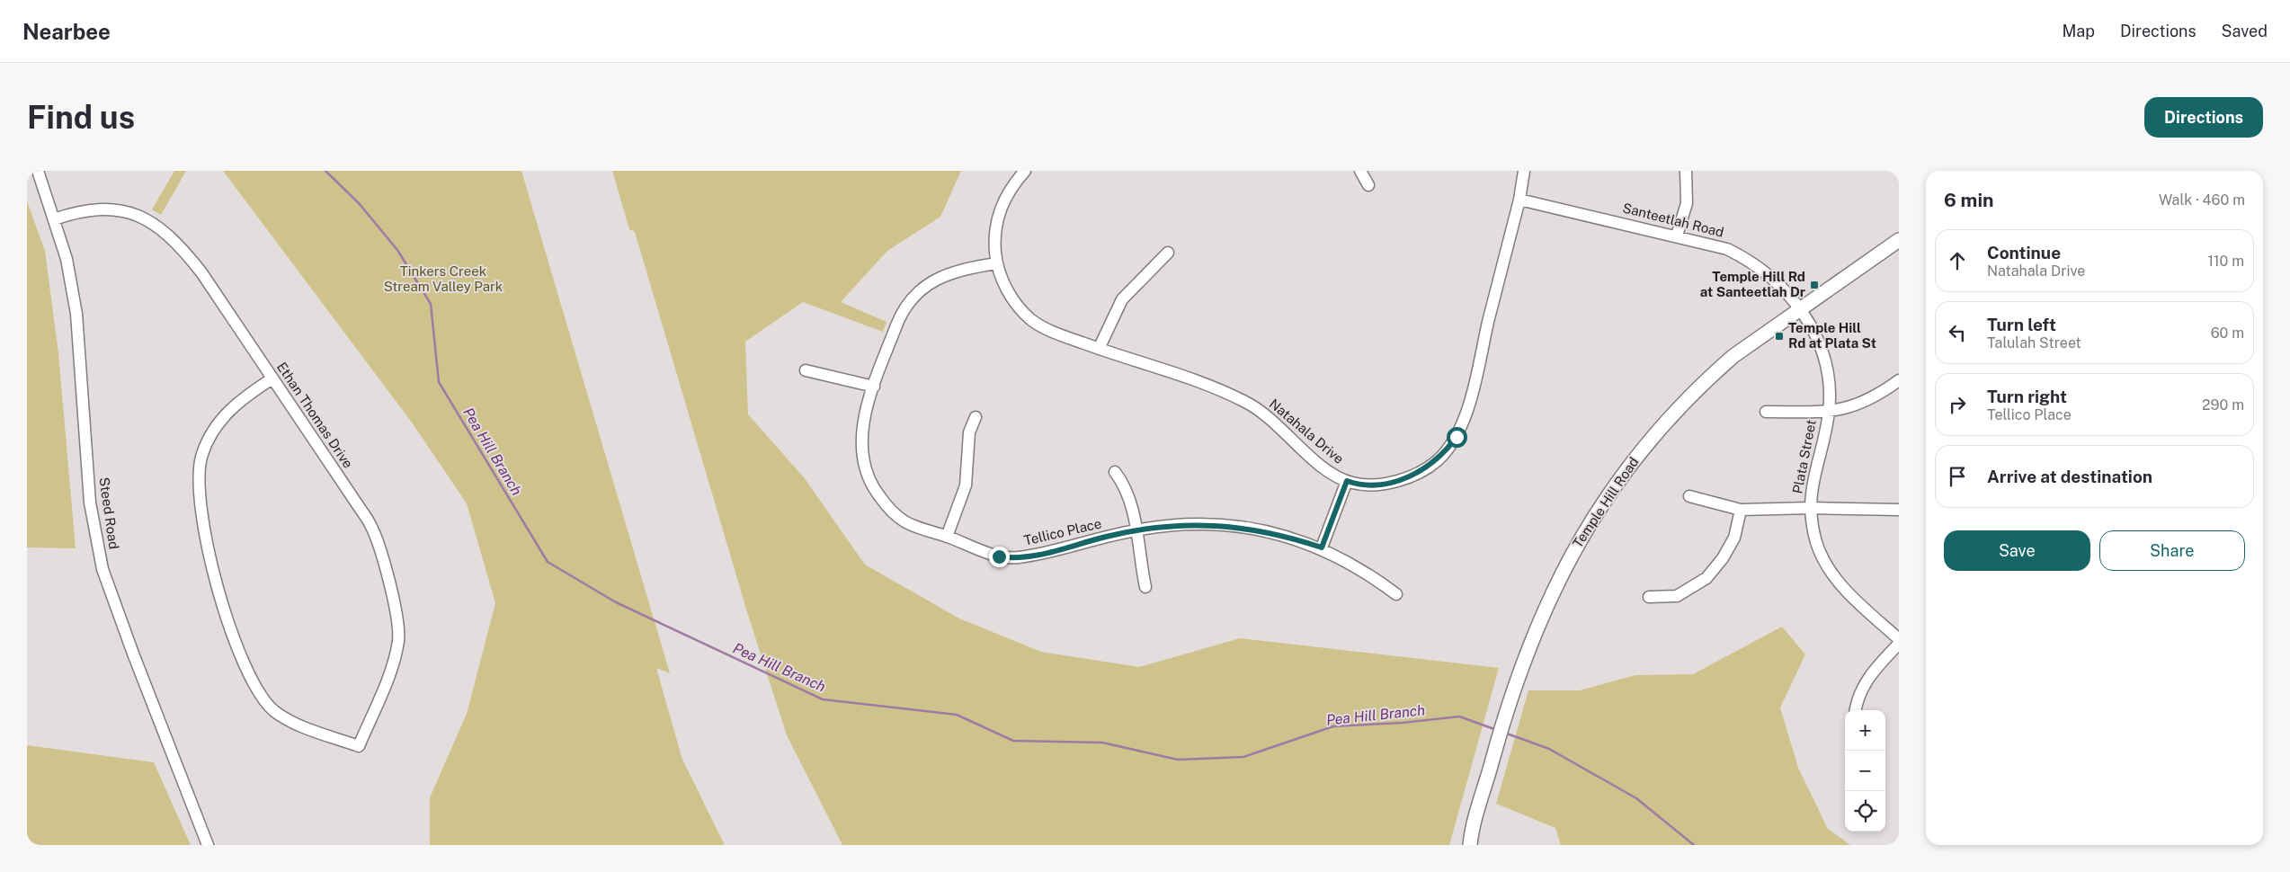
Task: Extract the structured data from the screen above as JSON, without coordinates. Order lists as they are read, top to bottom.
{
  "streets": {
    "main road": ["Temple Hill Road"],
    "street": [
      "Santeetlah Road",
      "Ethan Thomas Drive",
      "Natahala Drive",
      "Plata Street",
      "Steed Road",
      "Tellico Place"
    ]
  },
  "crossings": [
    ["Santeetlah Road", "Natahala Drive"],
    ["Santeetlah Road", "Plata Street"],
    ["Santeetlah Road", "Temple Hill Road"],
    ["Ethan Thomas Drive", "Steed Road"],
    ["Natahala Drive", "Tellico Place"],
    ["Plata Street", "Temple Hill Road"]
  ],
  "water": ["Pea Hill Branch"],
  "parks": ["Tinkers Creek Stream Valley Park"],
  "places": {
    "transit": ["Temple Hill Rd at Santeetlah Dr", "Temple Hill Rd at Plata St"]
  },
  "page": {
    "header": "Nearbee",
    "nav": ["Map", "Directions", "Saved"],
    "buttons": [
      "Directions",
      ["Save", "Share"]
    ],
    "title": "Find us",
    "heading": ["6 min", "Walk · 460 m"],
    "list": [
      ["Continue", "Natahala Drive", "110 m"],
      ["Turn left", "Talulah Street", "60 m"],
      ["Turn right", "Tellico Place", "290 m"],
      "Arrive at destination"
    ],
    "map_buttons": ["+", "−"]
  }
}
